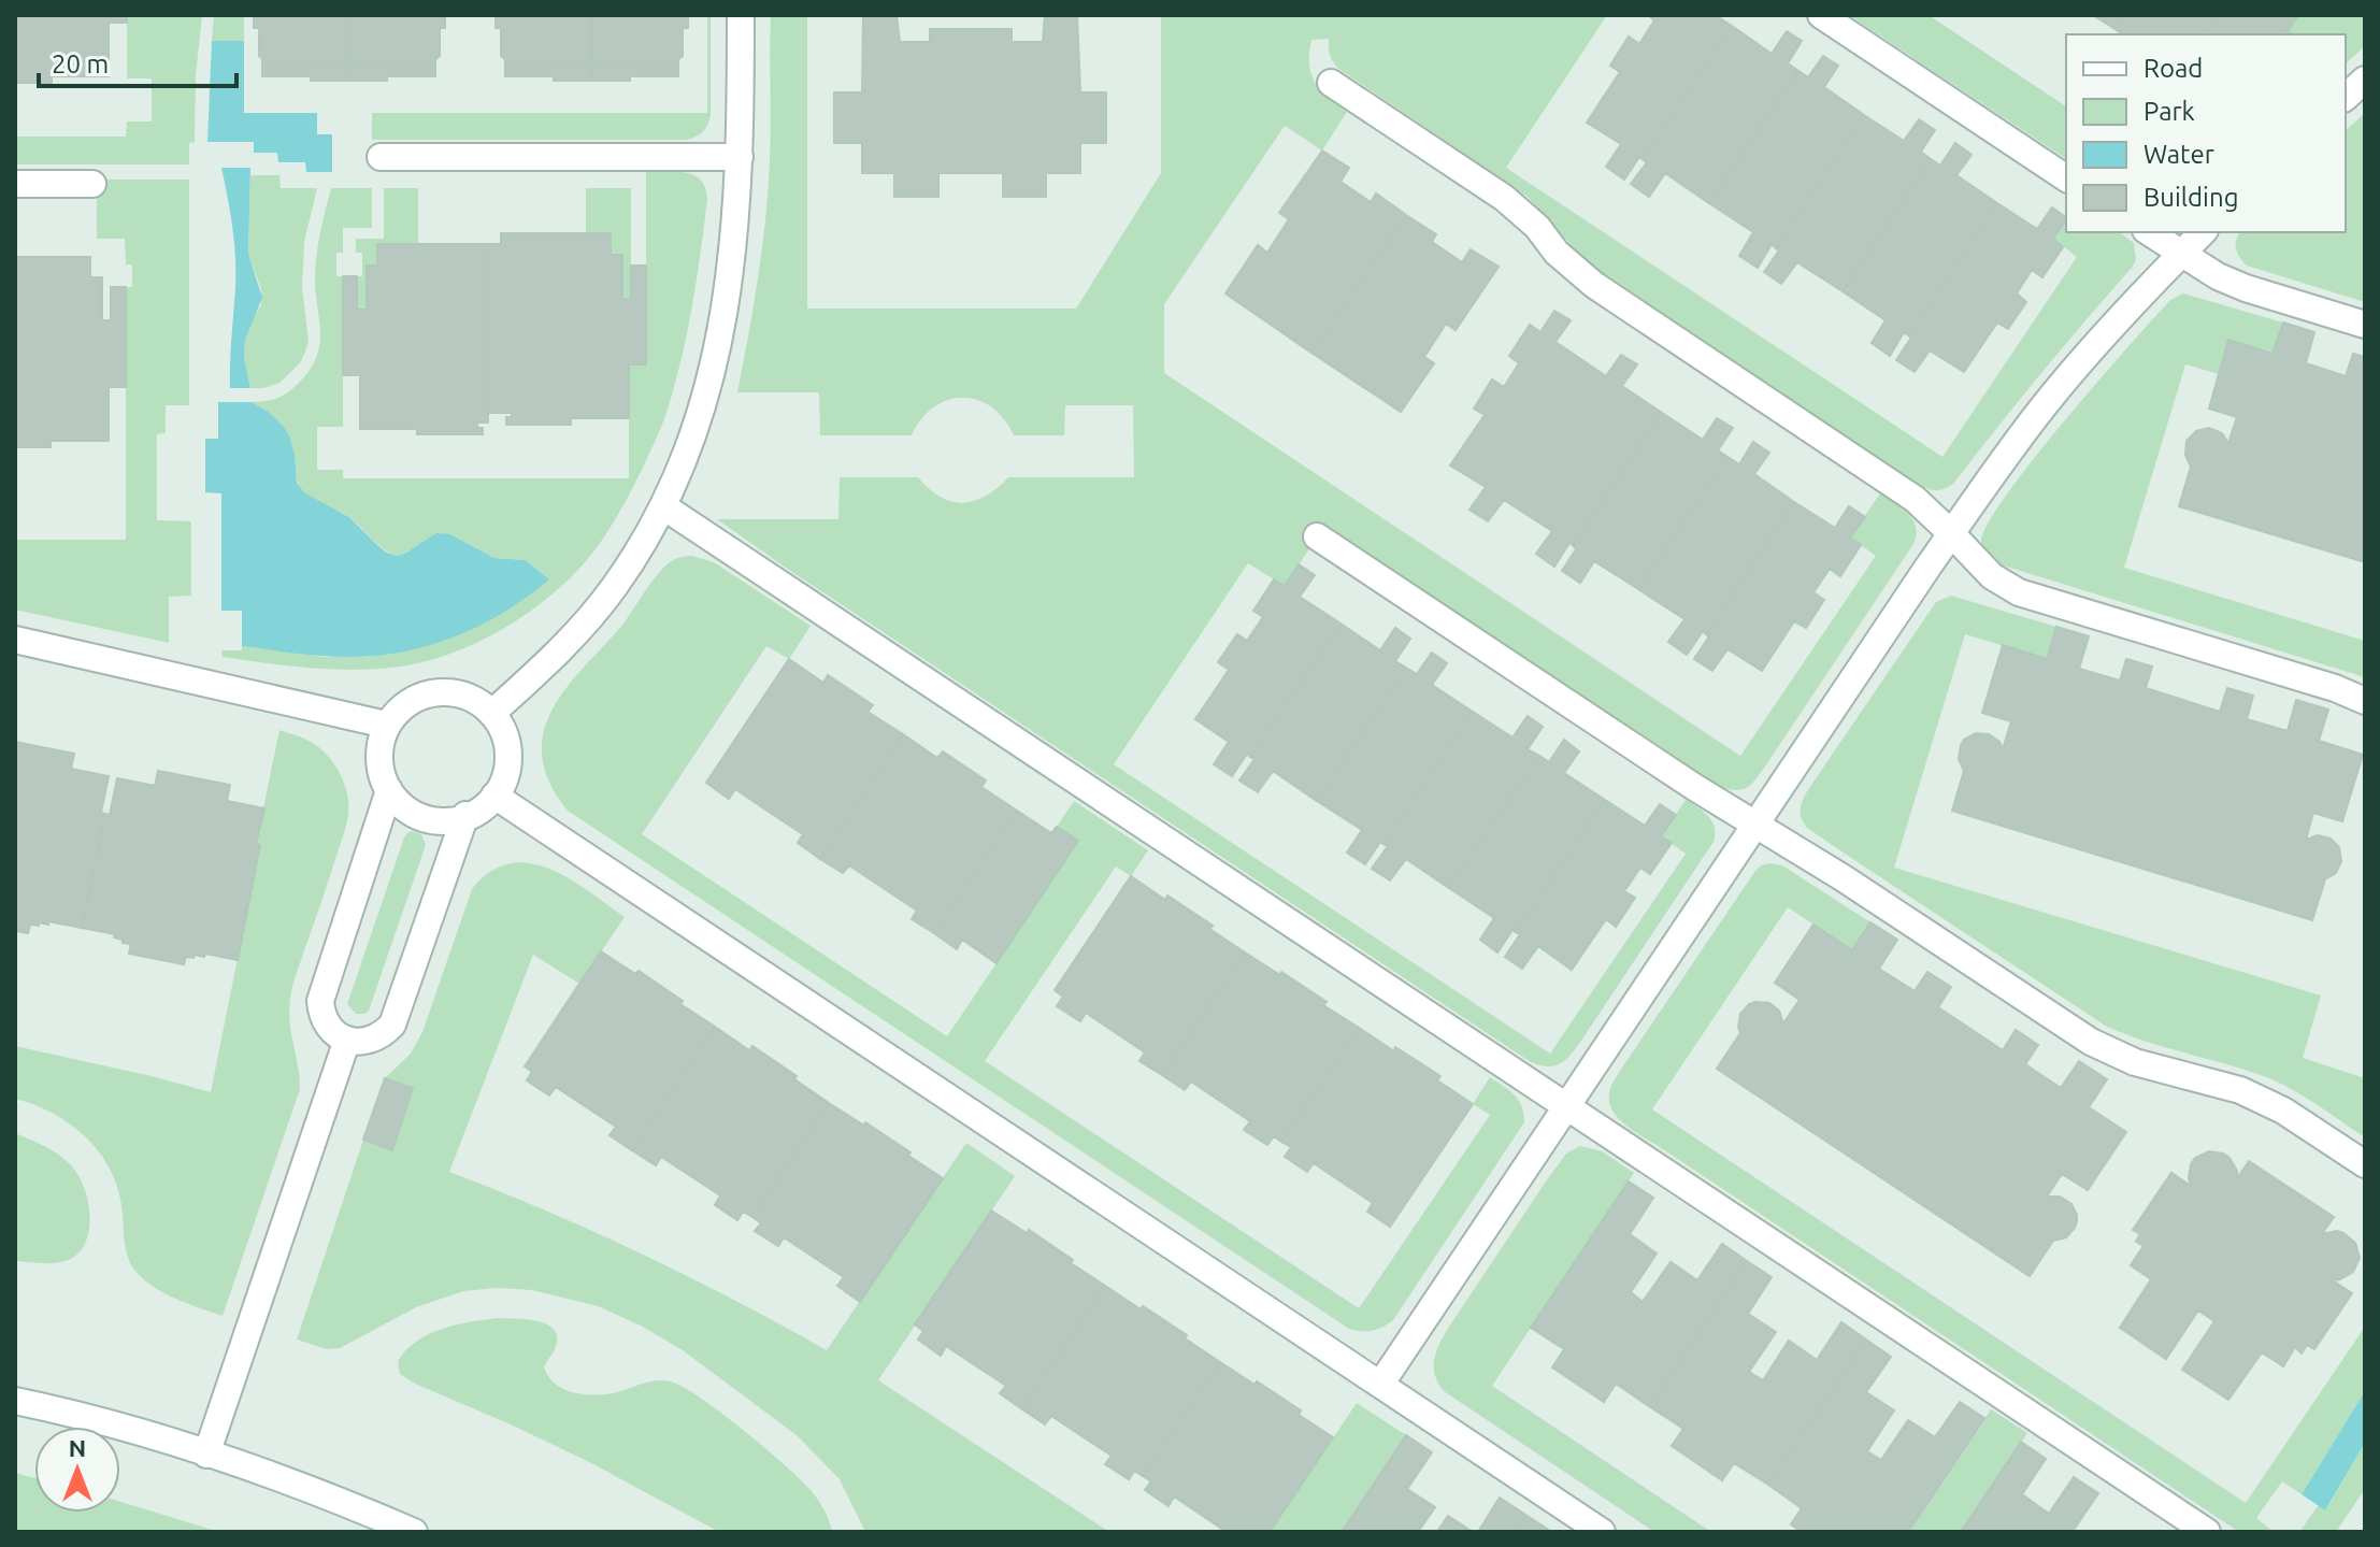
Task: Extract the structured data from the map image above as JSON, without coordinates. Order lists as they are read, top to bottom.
{
  "legend": [
    "Road",
    "Park",
    "Water",
    "Building"
  ],
  "scale_bar": "20 m",
  "north": "top"
}
